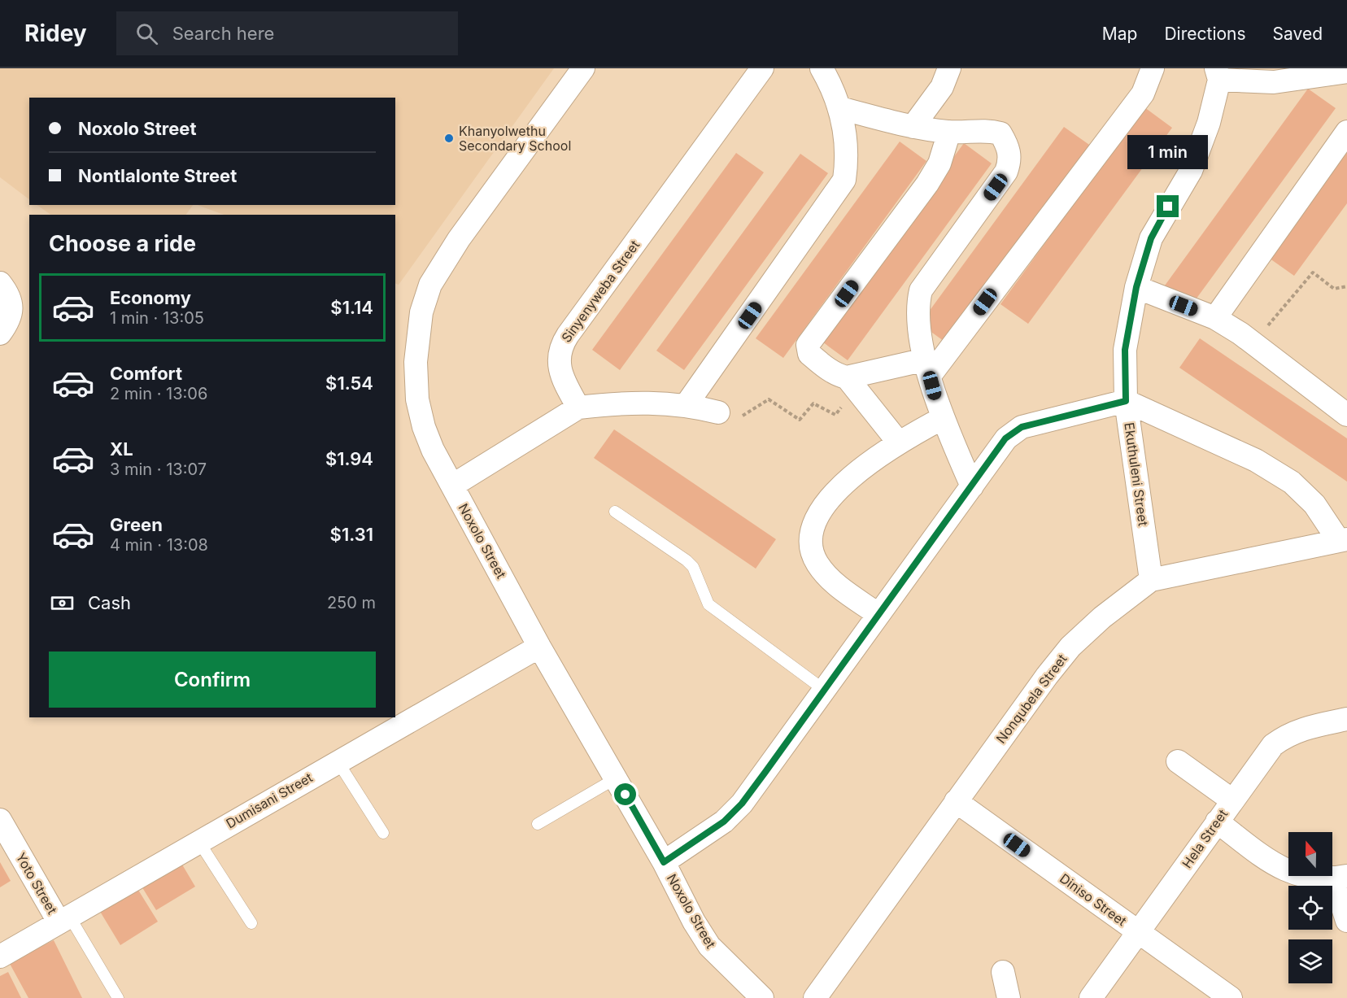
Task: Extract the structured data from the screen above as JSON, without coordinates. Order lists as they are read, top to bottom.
{
  "streets": {
    "street": [
      "Sinyenyweba Street",
      "Ekuthuleni Street",
      "Noxolo Street",
      "Nonqubela Street",
      "Dumisani Street",
      "Hela Street",
      "Yoto Street",
      "Diniso Street"
    ]
  },
  "crossings": [
    ["Ekuthuleni Street", "Nonqubela Street"],
    ["Noxolo Street", "Dumisani Street"],
    ["Nonqubela Street", "Diniso Street"],
    ["Dumisani Street", "Yoto Street"],
    ["Hela Street", "Diniso Street"]
  ],
  "places": ["Khanyolwethu Secondary School"],
  "north": "top",
  "page": {
    "header": "Ridey",
    "search": "Search here",
    "nav": ["Map", "Directions", "Saved"],
    "banner": ["Noxolo Street", "Nontlalonte Street"],
    "bubble": "1 min",
    "heading": "Choose a ride",
    "list": [
      {
        "name": "Economy",
        "note": "1 min · 13:05",
        "value": "$1.14"
      },
      {
        "name": "Comfort",
        "note": "2 min · 13:06",
        "value": "$1.54"
      },
      {
        "name": "XL",
        "note": "3 min · 13:07",
        "value": "$1.94"
      },
      {
        "name": "Green",
        "note": "4 min · 13:08",
        "value": "$1.31"
      }
    ],
    "pay": ["Cash", "250 m"],
    "buttons": "Confirm"
  }
}
